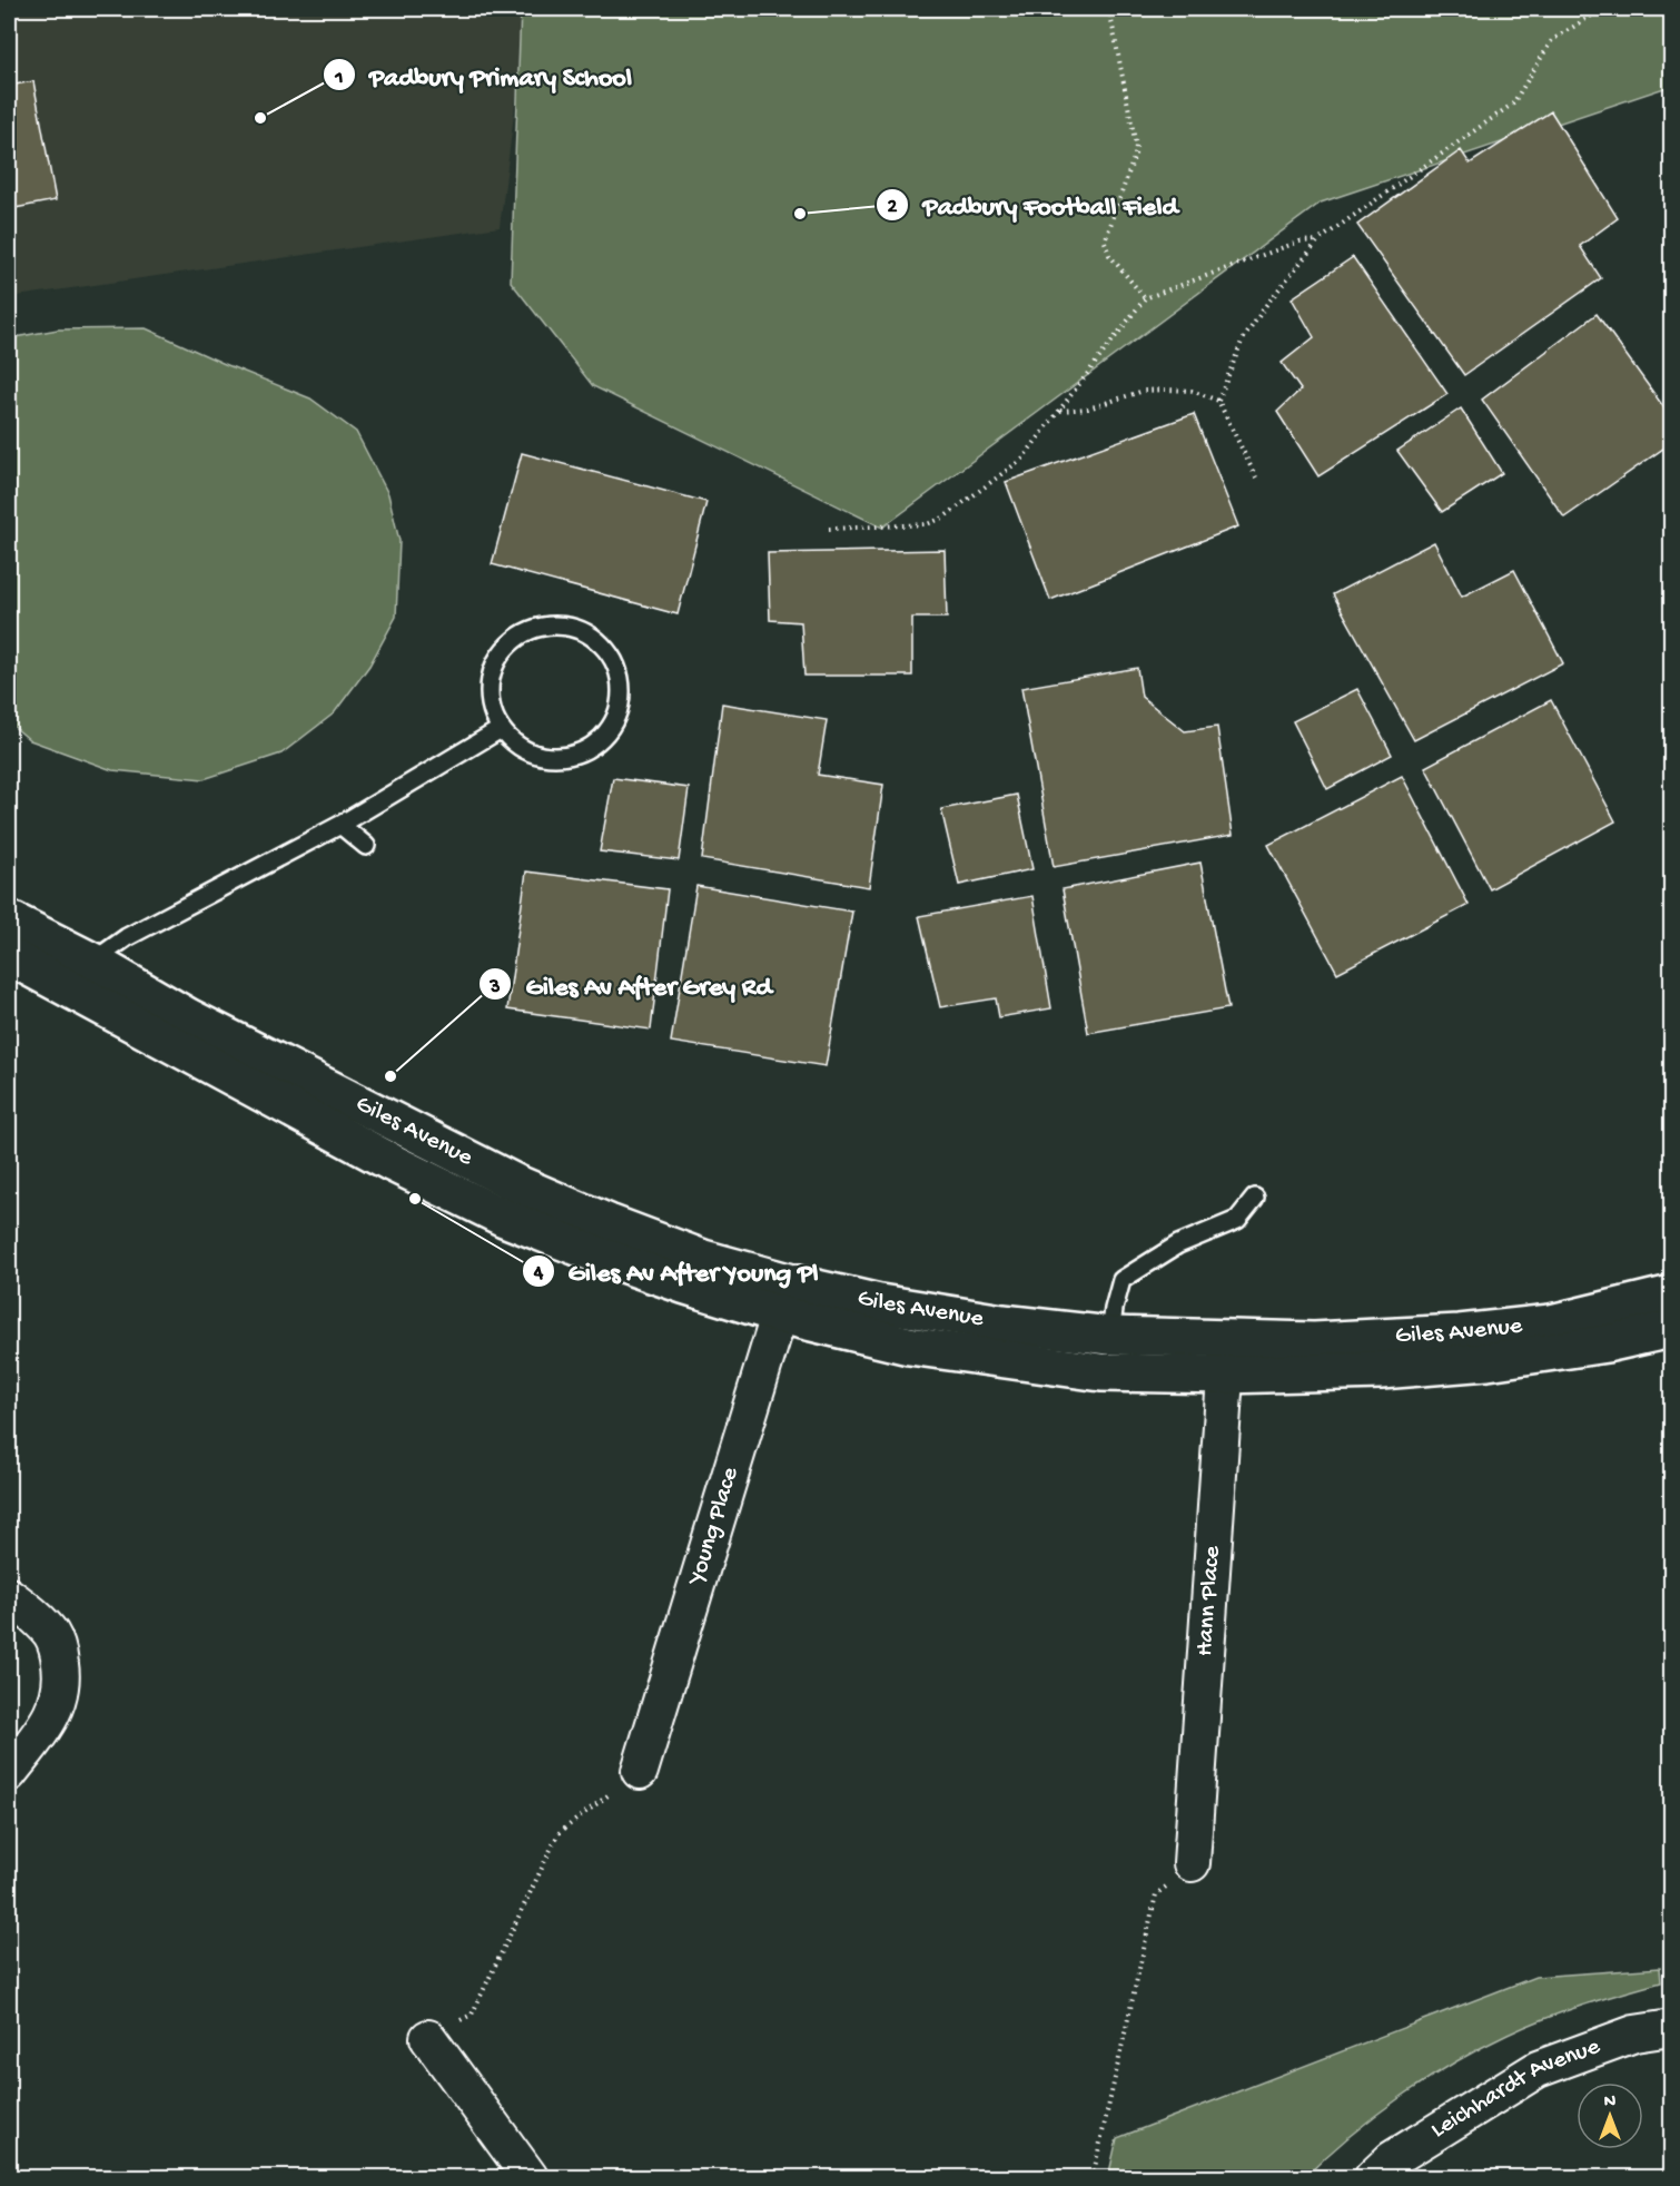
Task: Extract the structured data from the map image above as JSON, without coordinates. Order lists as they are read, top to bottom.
{
  "streets": {
    "street": [
      "Giles Avenue",
      "Young Place",
      "Hann Place",
      "Leichhardt Avenue"
    ]
  },
  "crossings": [
    ["Giles Avenue", "Young Place"],
    ["Giles Avenue", "Hann Place"]
  ],
  "places": [
    "Padbury Primary School",
    "Padbury Football Field",
    "Giles Av After Grey Rd",
    "Giles Av After Young Pl"
  ],
  "north": "top"
}
